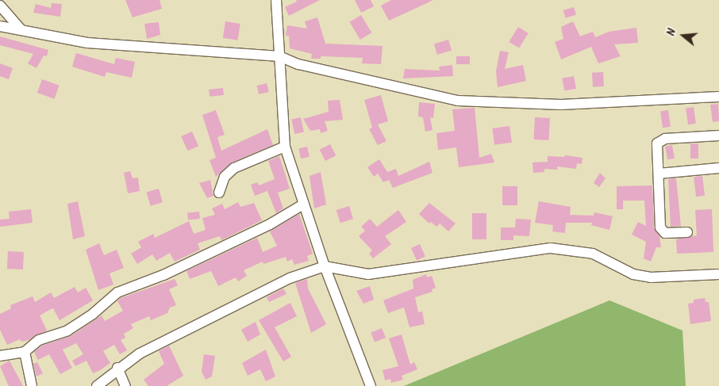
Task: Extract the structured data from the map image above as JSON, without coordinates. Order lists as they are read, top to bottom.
{
  "north": "left"
}
